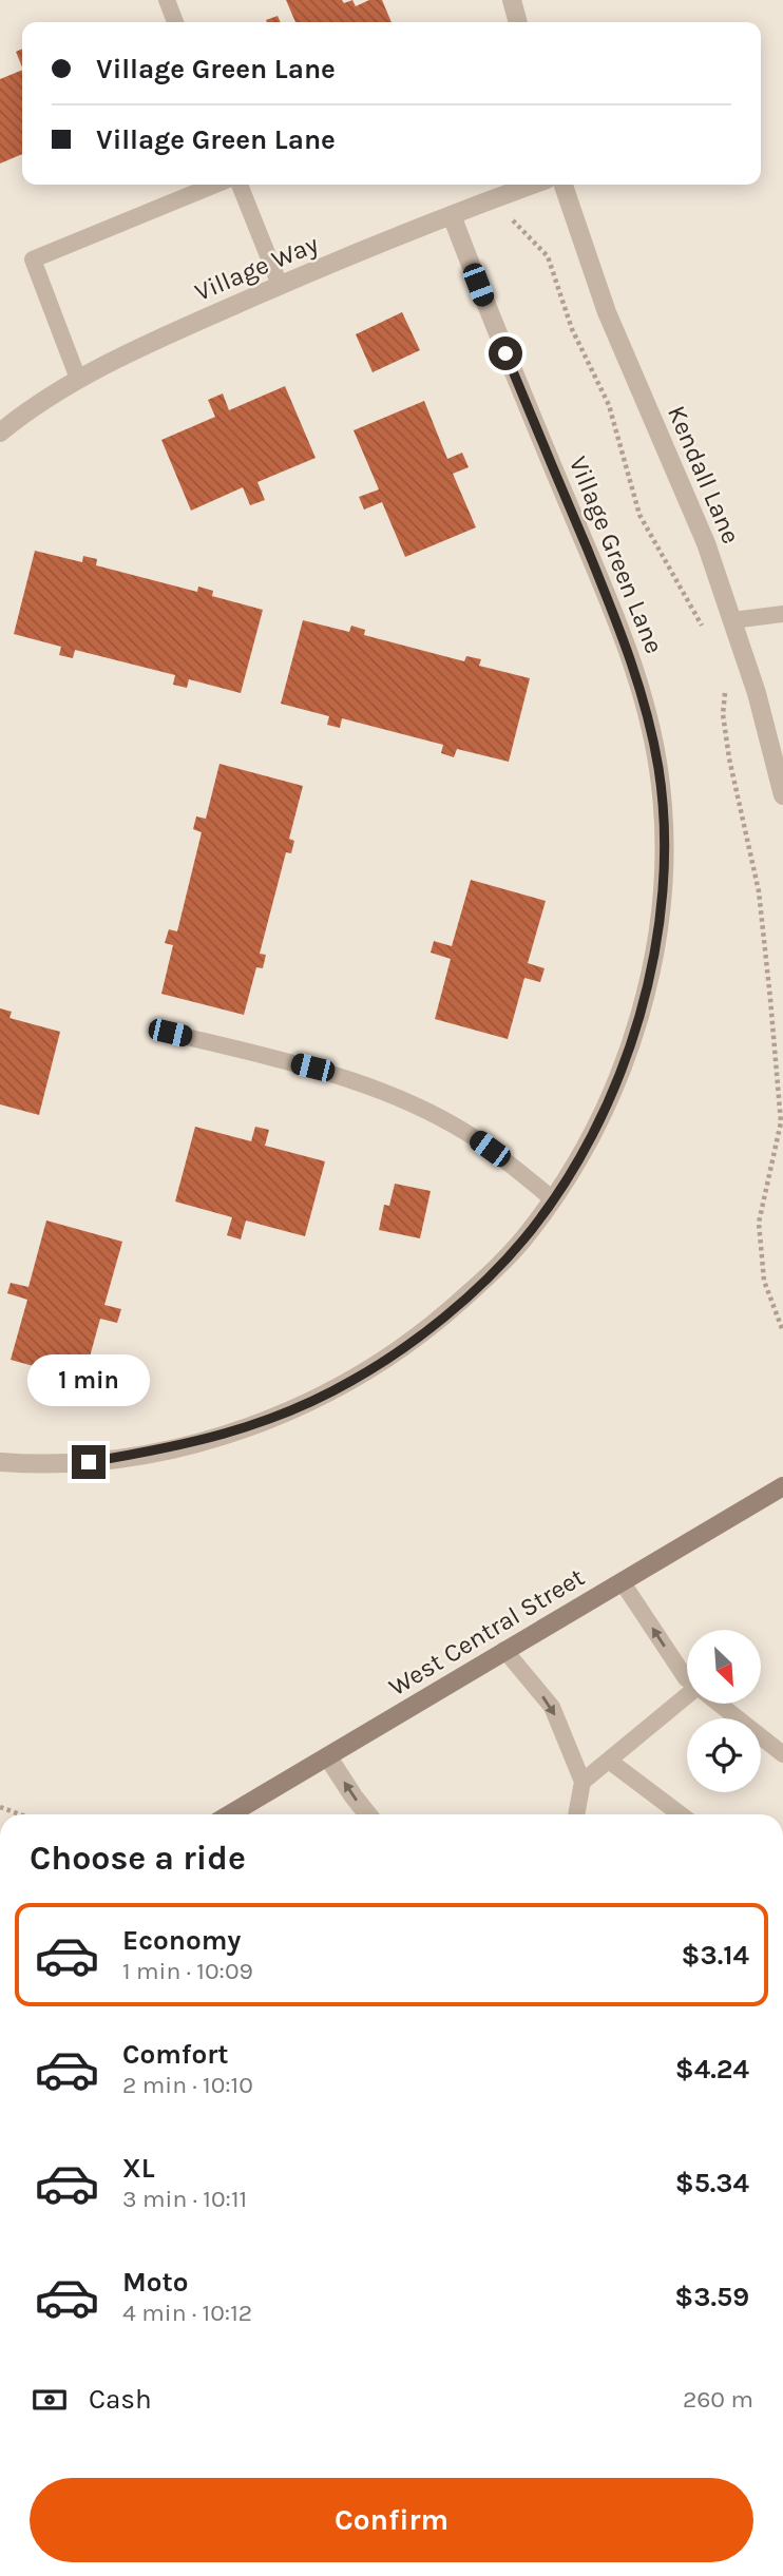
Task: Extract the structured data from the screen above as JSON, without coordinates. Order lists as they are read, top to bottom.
{
  "streets": {
    "main road": ["West Central Street"],
    "street": ["Village Way", "Kendall Lane", "Village Green Lane"]
  },
  "crossings": [
    ["Village Way", "Village Green Lane"]
  ],
  "north": "bottom right",
  "page": {
    "banner": ["Village Green Lane", "Village Green Lane"],
    "bubble": "1 min",
    "heading": "Choose a ride",
    "list": [
      {
        "name": "Economy",
        "note": "1 min · 10:09",
        "value": "$3.14"
      },
      {
        "name": "Comfort",
        "note": "2 min · 10:10",
        "value": "$4.24"
      },
      {
        "name": "XL",
        "note": "3 min · 10:11",
        "value": "$5.34"
      },
      {
        "name": "Moto",
        "note": "4 min · 10:12",
        "value": "$3.59"
      }
    ],
    "pay": ["Cash", "260 m"],
    "buttons": "Confirm"
  }
}
